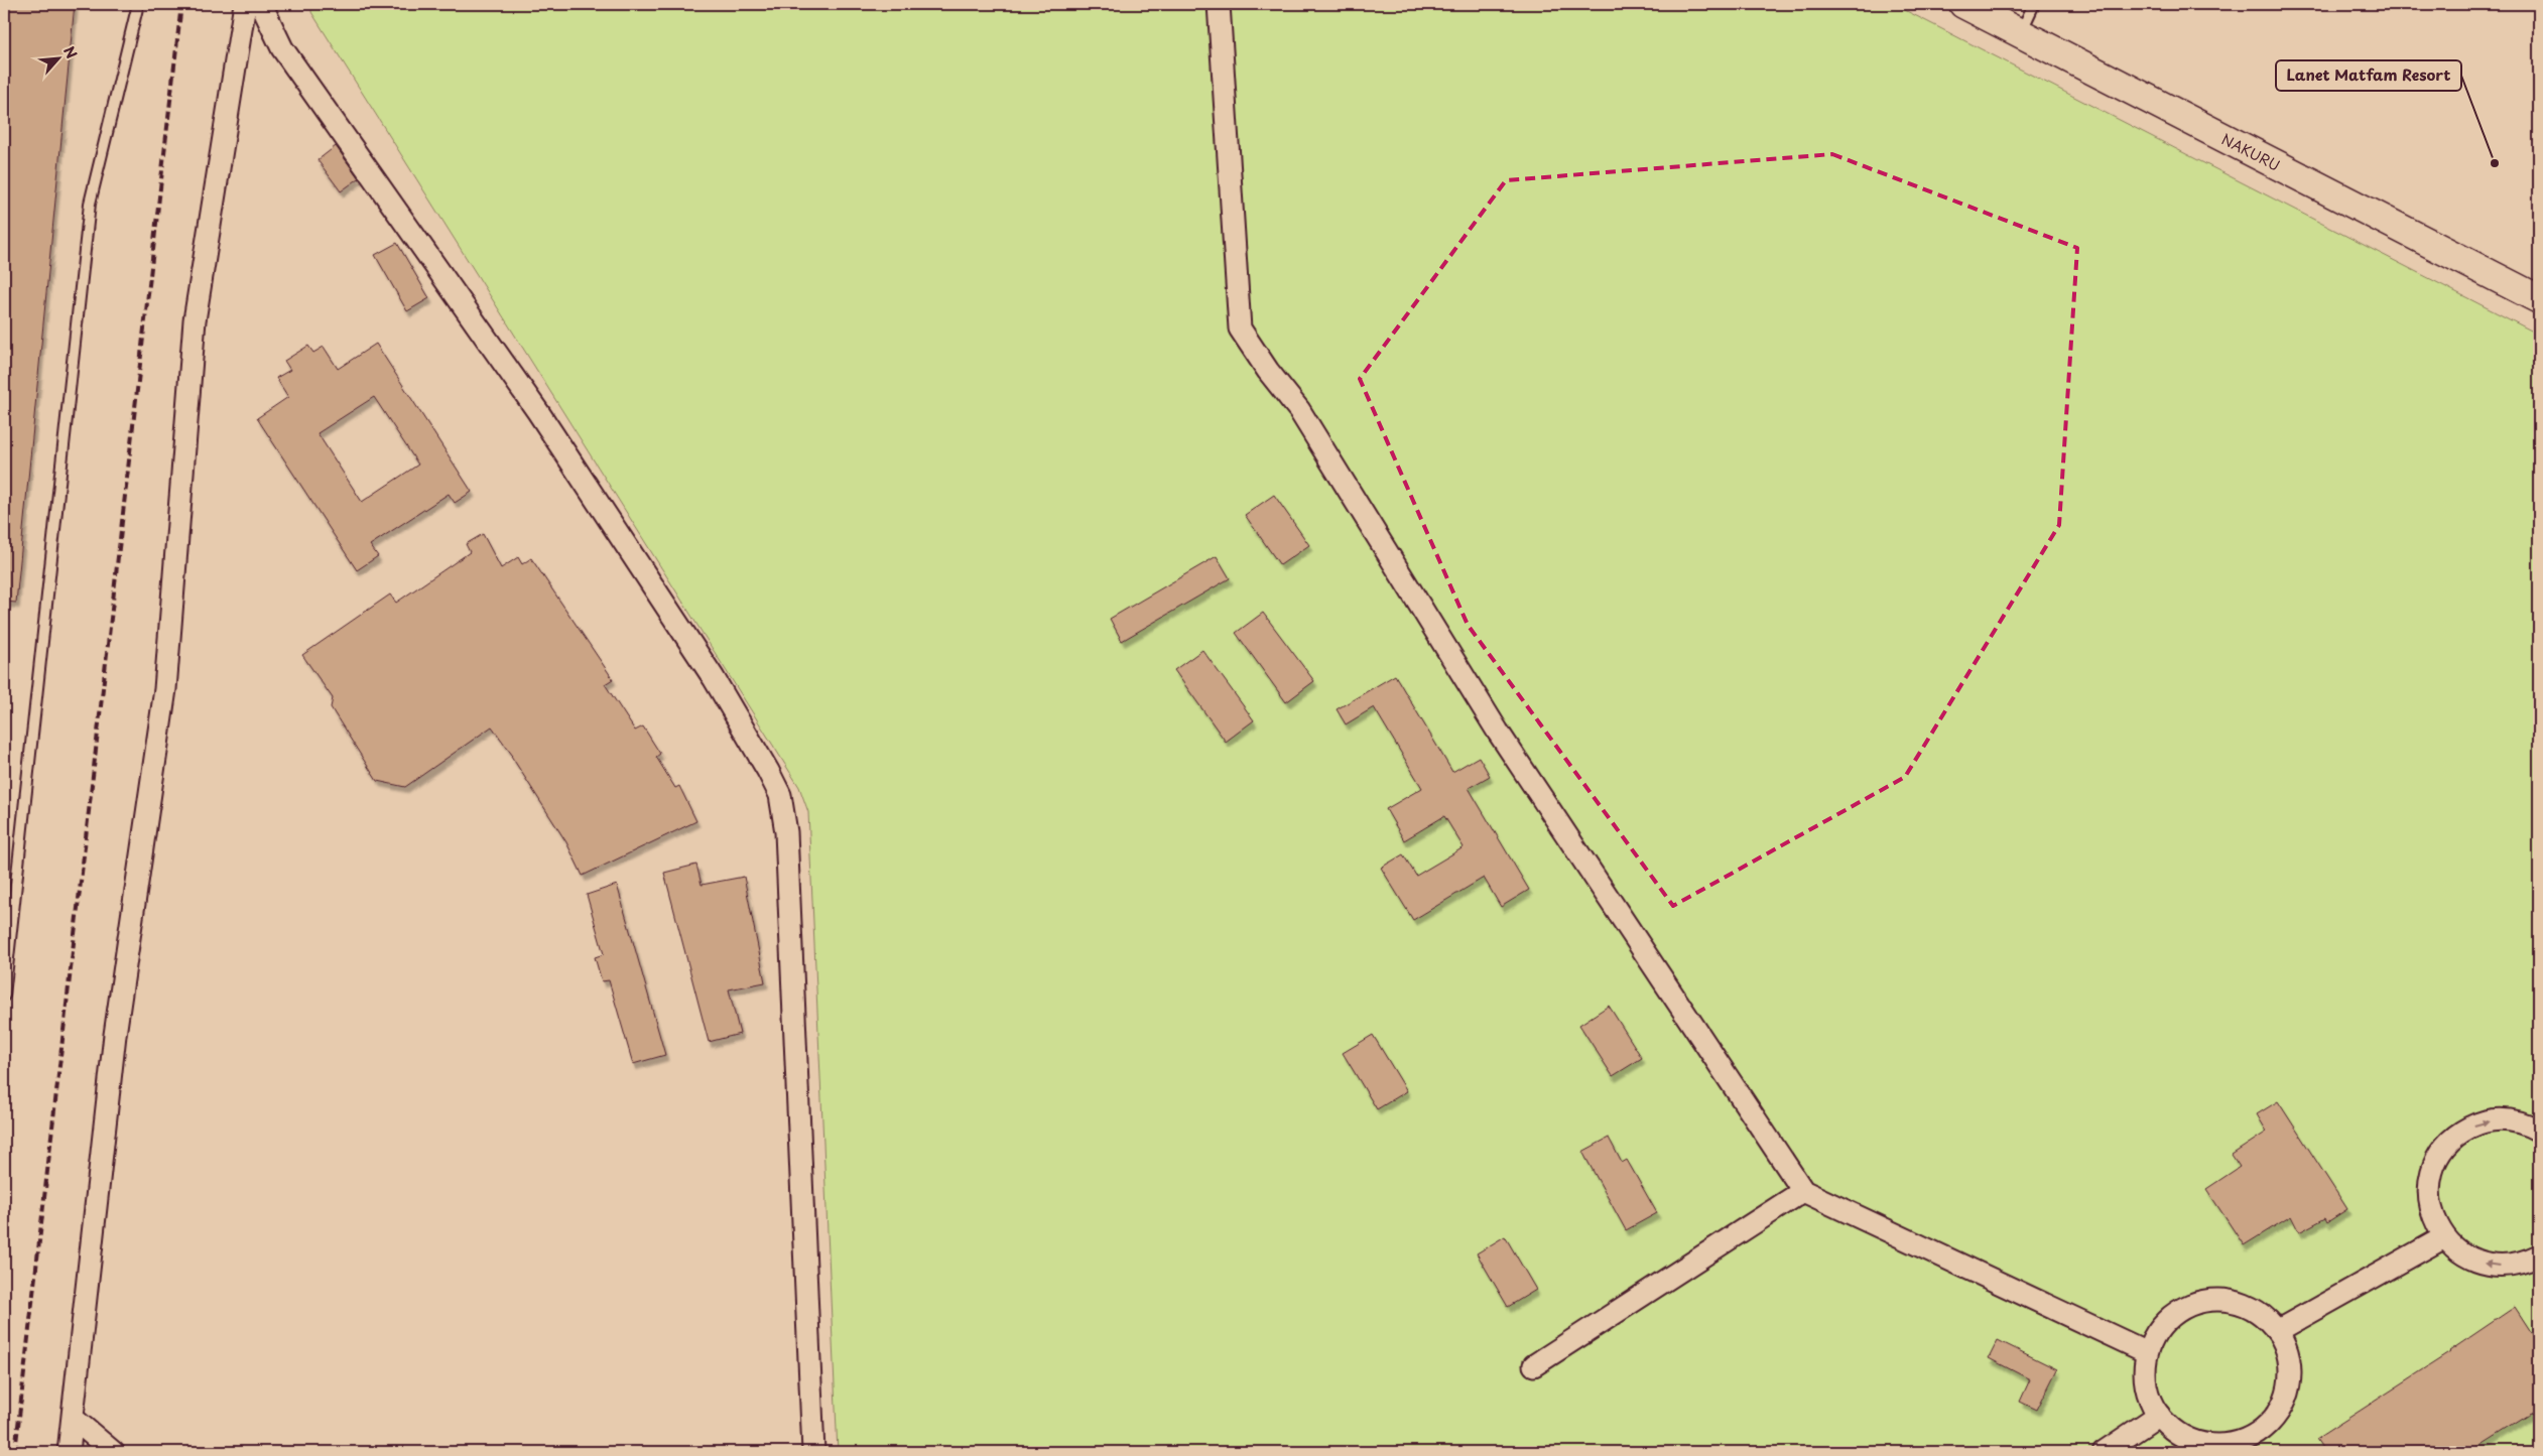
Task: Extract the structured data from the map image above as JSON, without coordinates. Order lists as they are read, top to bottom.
{
  "streets": {
    "main road": ["NAKURU"]
  },
  "places": ["Lanet Matfam Resort"],
  "north": "top right"
}
